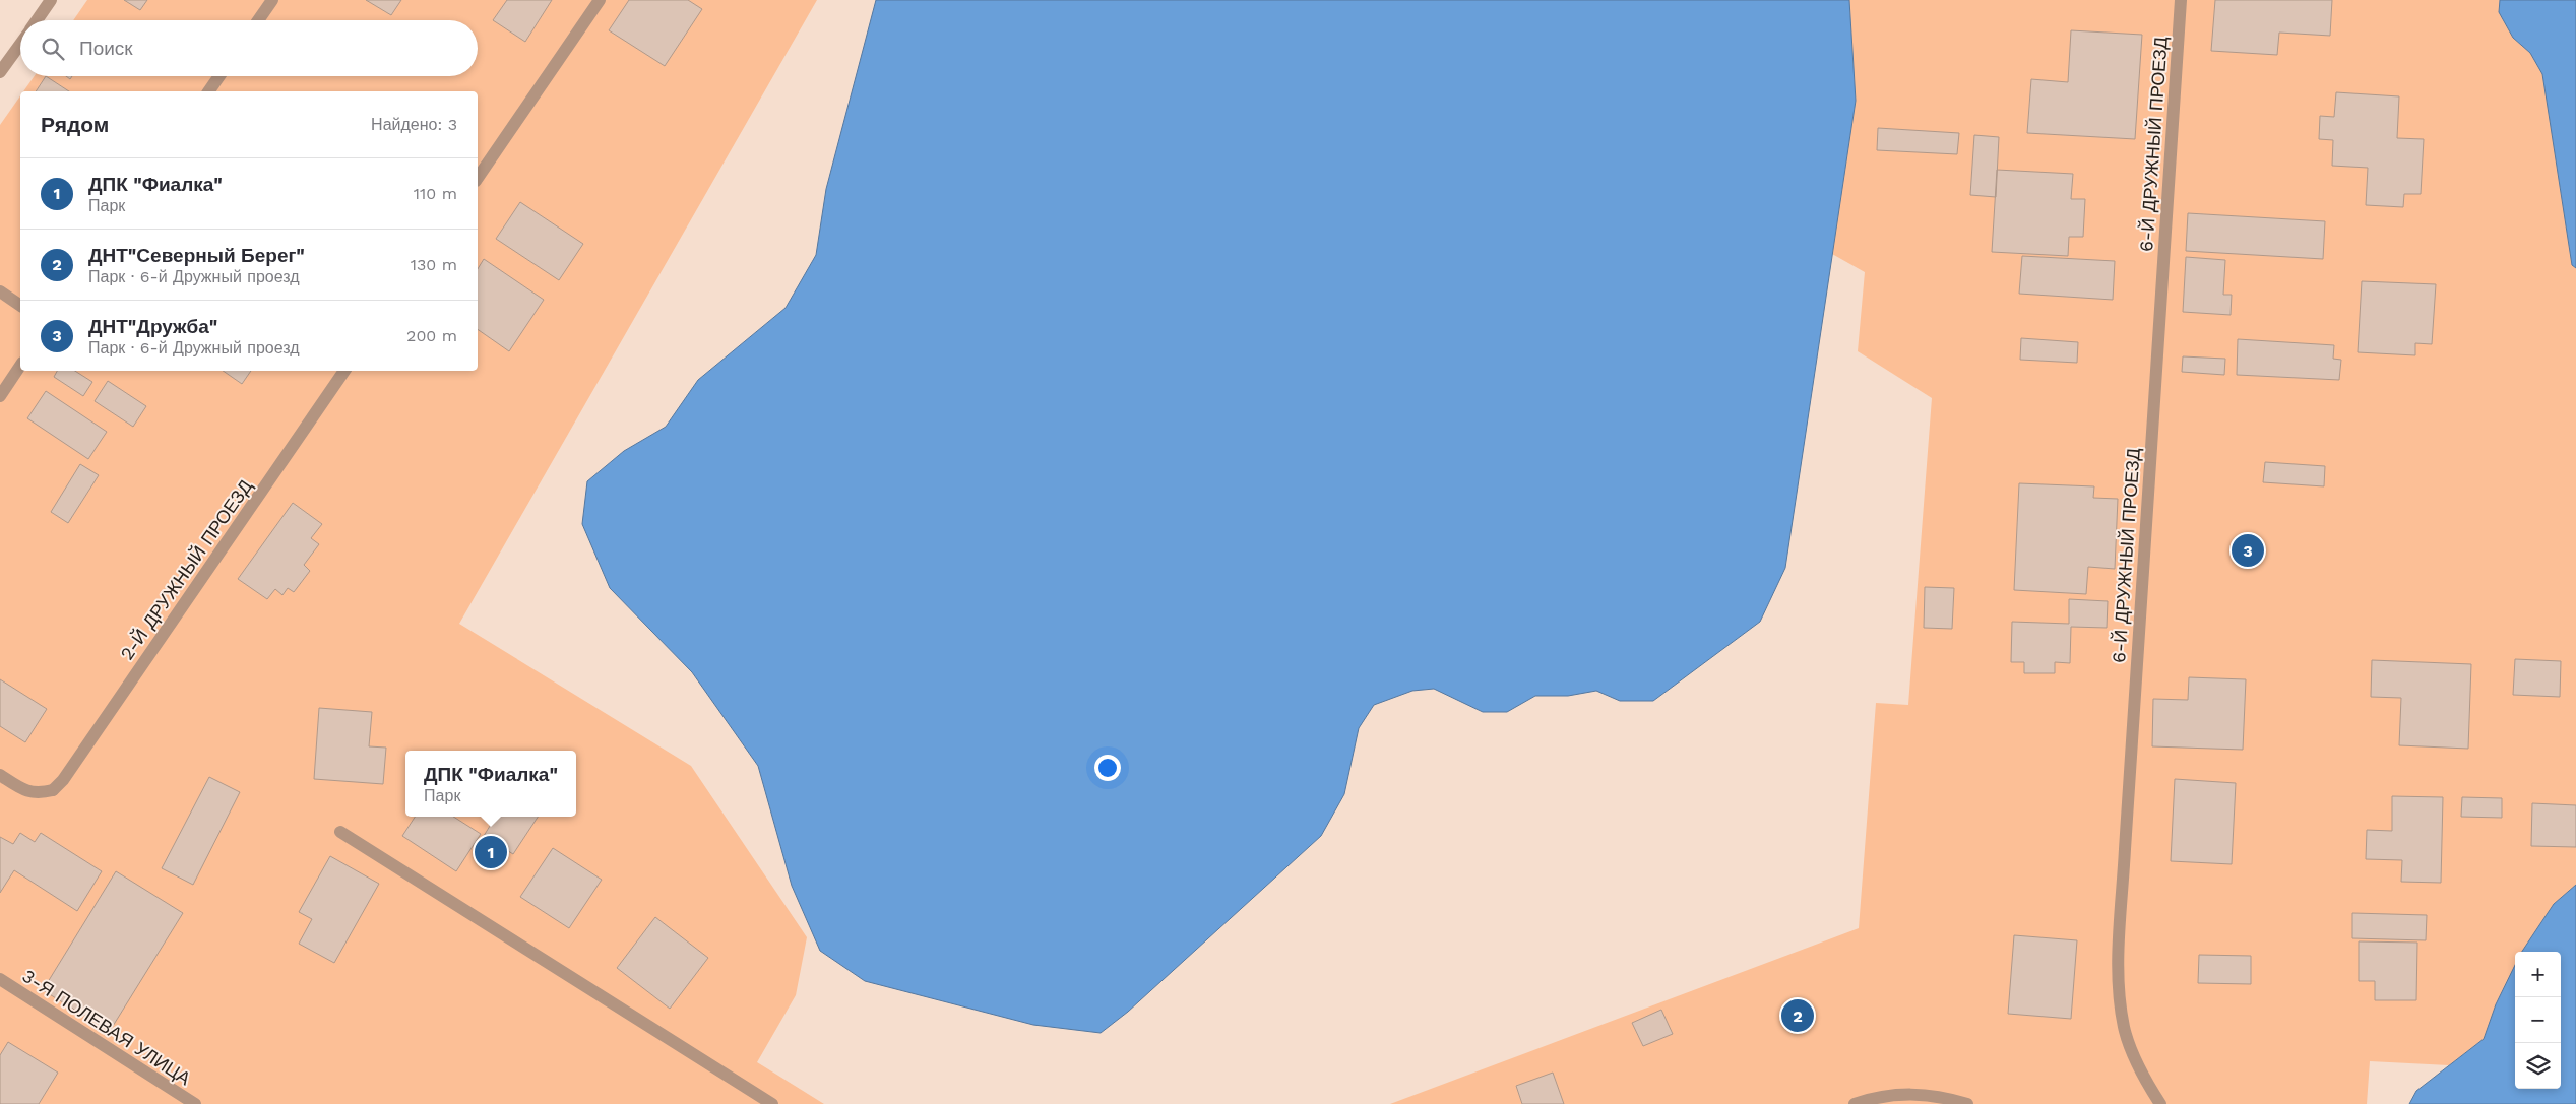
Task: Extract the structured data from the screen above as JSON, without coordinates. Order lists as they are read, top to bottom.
{
  "streets": {
    "street": ["6-Й ДРУЖНЫЙ ПРОЕЗД", "2-Й ДРУЖНЫЙ ПРОЕЗД", "3-Я ПОЛЕВАЯ УЛИЦА"]
  },
  "page": {
    "search": "Поиск",
    "heading": ["Рядом", "Найдено: 3"],
    "list": [
      {
        "mark": "1",
        "name": "ДПК \"Фиалка\"",
        "note": "Парк",
        "value": "110 m"
      },
      {
        "mark": "2",
        "name": "ДНТ\"Северный Берег\"",
        "note": "Парк · 6-й Дружный проезд",
        "value": "130 m"
      },
      {
        "mark": "3",
        "name": "ДНТ\"Дружба\"",
        "note": "Парк · 6-й Дружный проезд",
        "value": "200 m"
      }
    ],
    "pins": ["3", "1", "2"],
    "popup": ["ДПК \"Фиалка\"", "Парк"],
    "map_buttons": ["+", "−"]
  }
}
